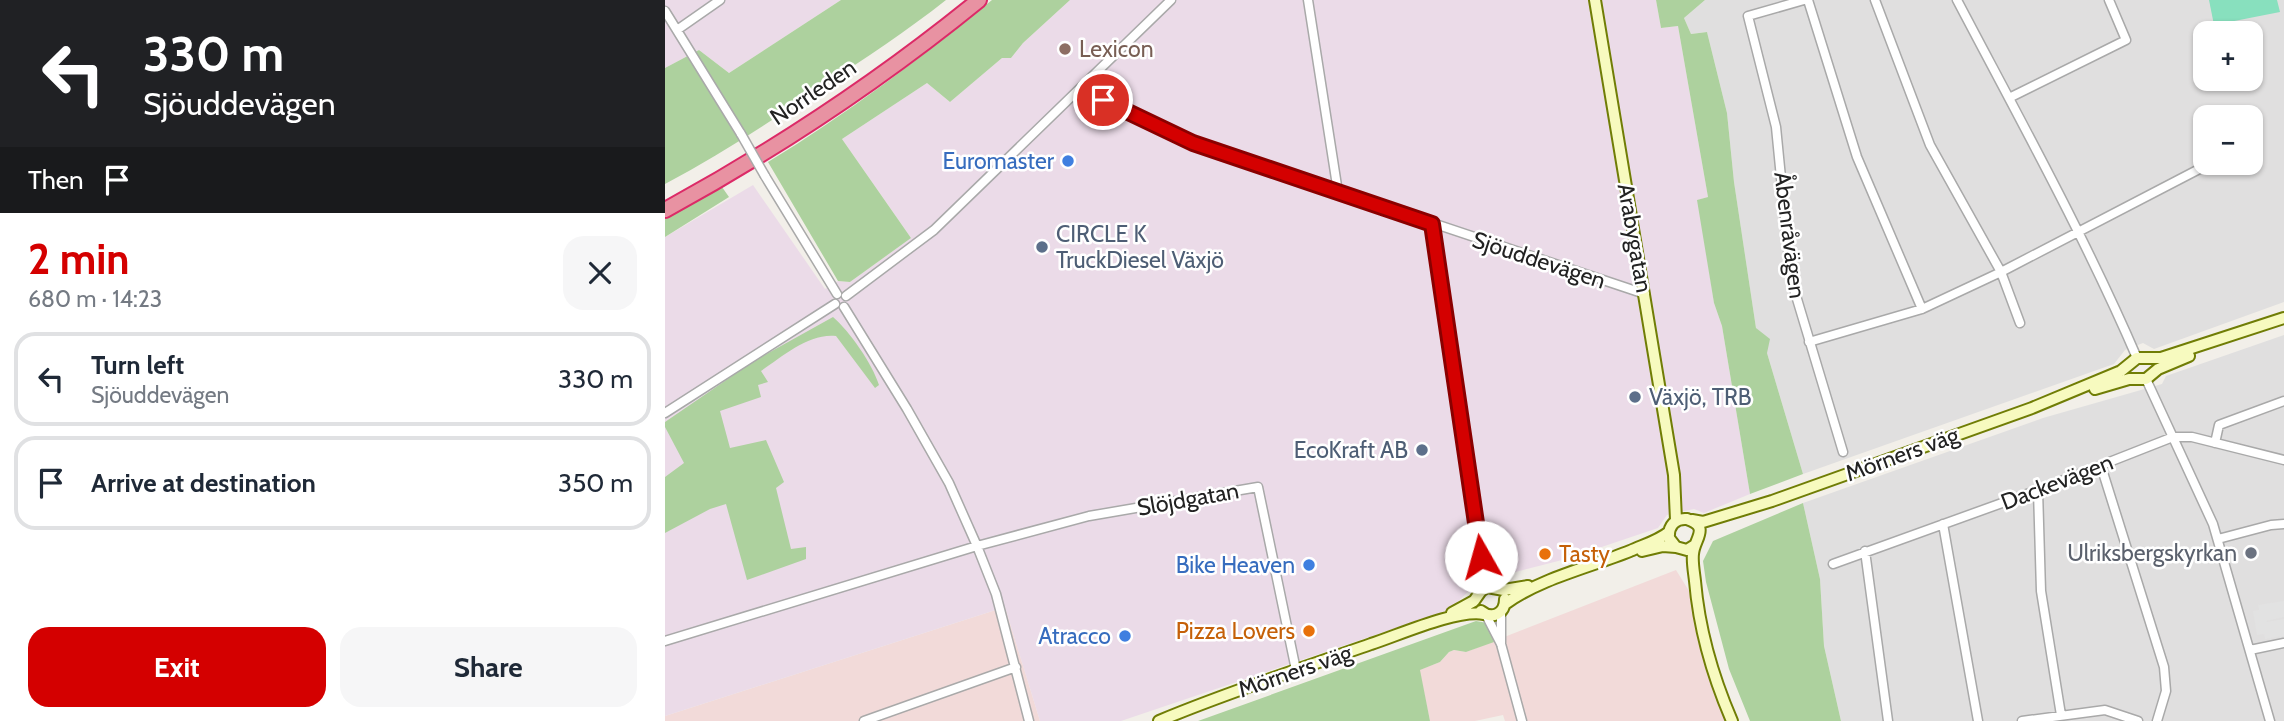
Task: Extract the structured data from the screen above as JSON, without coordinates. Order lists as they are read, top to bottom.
{
  "streets": {
    "highway": ["Norrleden"],
    "main road": ["Arabygatan", "Mörners väg"],
    "street": [
      "Åbenråvägen",
      "Sjöuddevägen",
      "Dackevägen",
      "Slöjdgatan"
    ]
  },
  "crossings": [
    ["Arabygatan", "Sjöuddevägen"],
    ["Arabygatan", "Mörners väg"],
    ["Mörners väg", "Slöjdgatan"]
  ],
  "places": [
    "Lexicon",
    "Euromaster",
    "CIRCLE K TruckDiesel Växjö",
    "Växjö, TRB",
    "EcoKraft AB",
    "Ulriksbergskyrkan",
    "Tasty",
    "Bike Heaven",
    "Pizza Lovers",
    "Atracco"
  ],
  "page": {
    "turn": ["330 m", "Sjöuddevägen"],
    "map_buttons": ["+", "−"],
    "then": "Then",
    "heading": ["2 min", "680 m · 14:23"],
    "list": [
      {
        "name": "Turn left",
        "note": "Sjöuddevägen",
        "value": "330 m"
      },
      {
        "name": "Arrive at destination",
        "value": "350 m"
      }
    ],
    "buttons": ["Exit", "Share"]
  }
}
